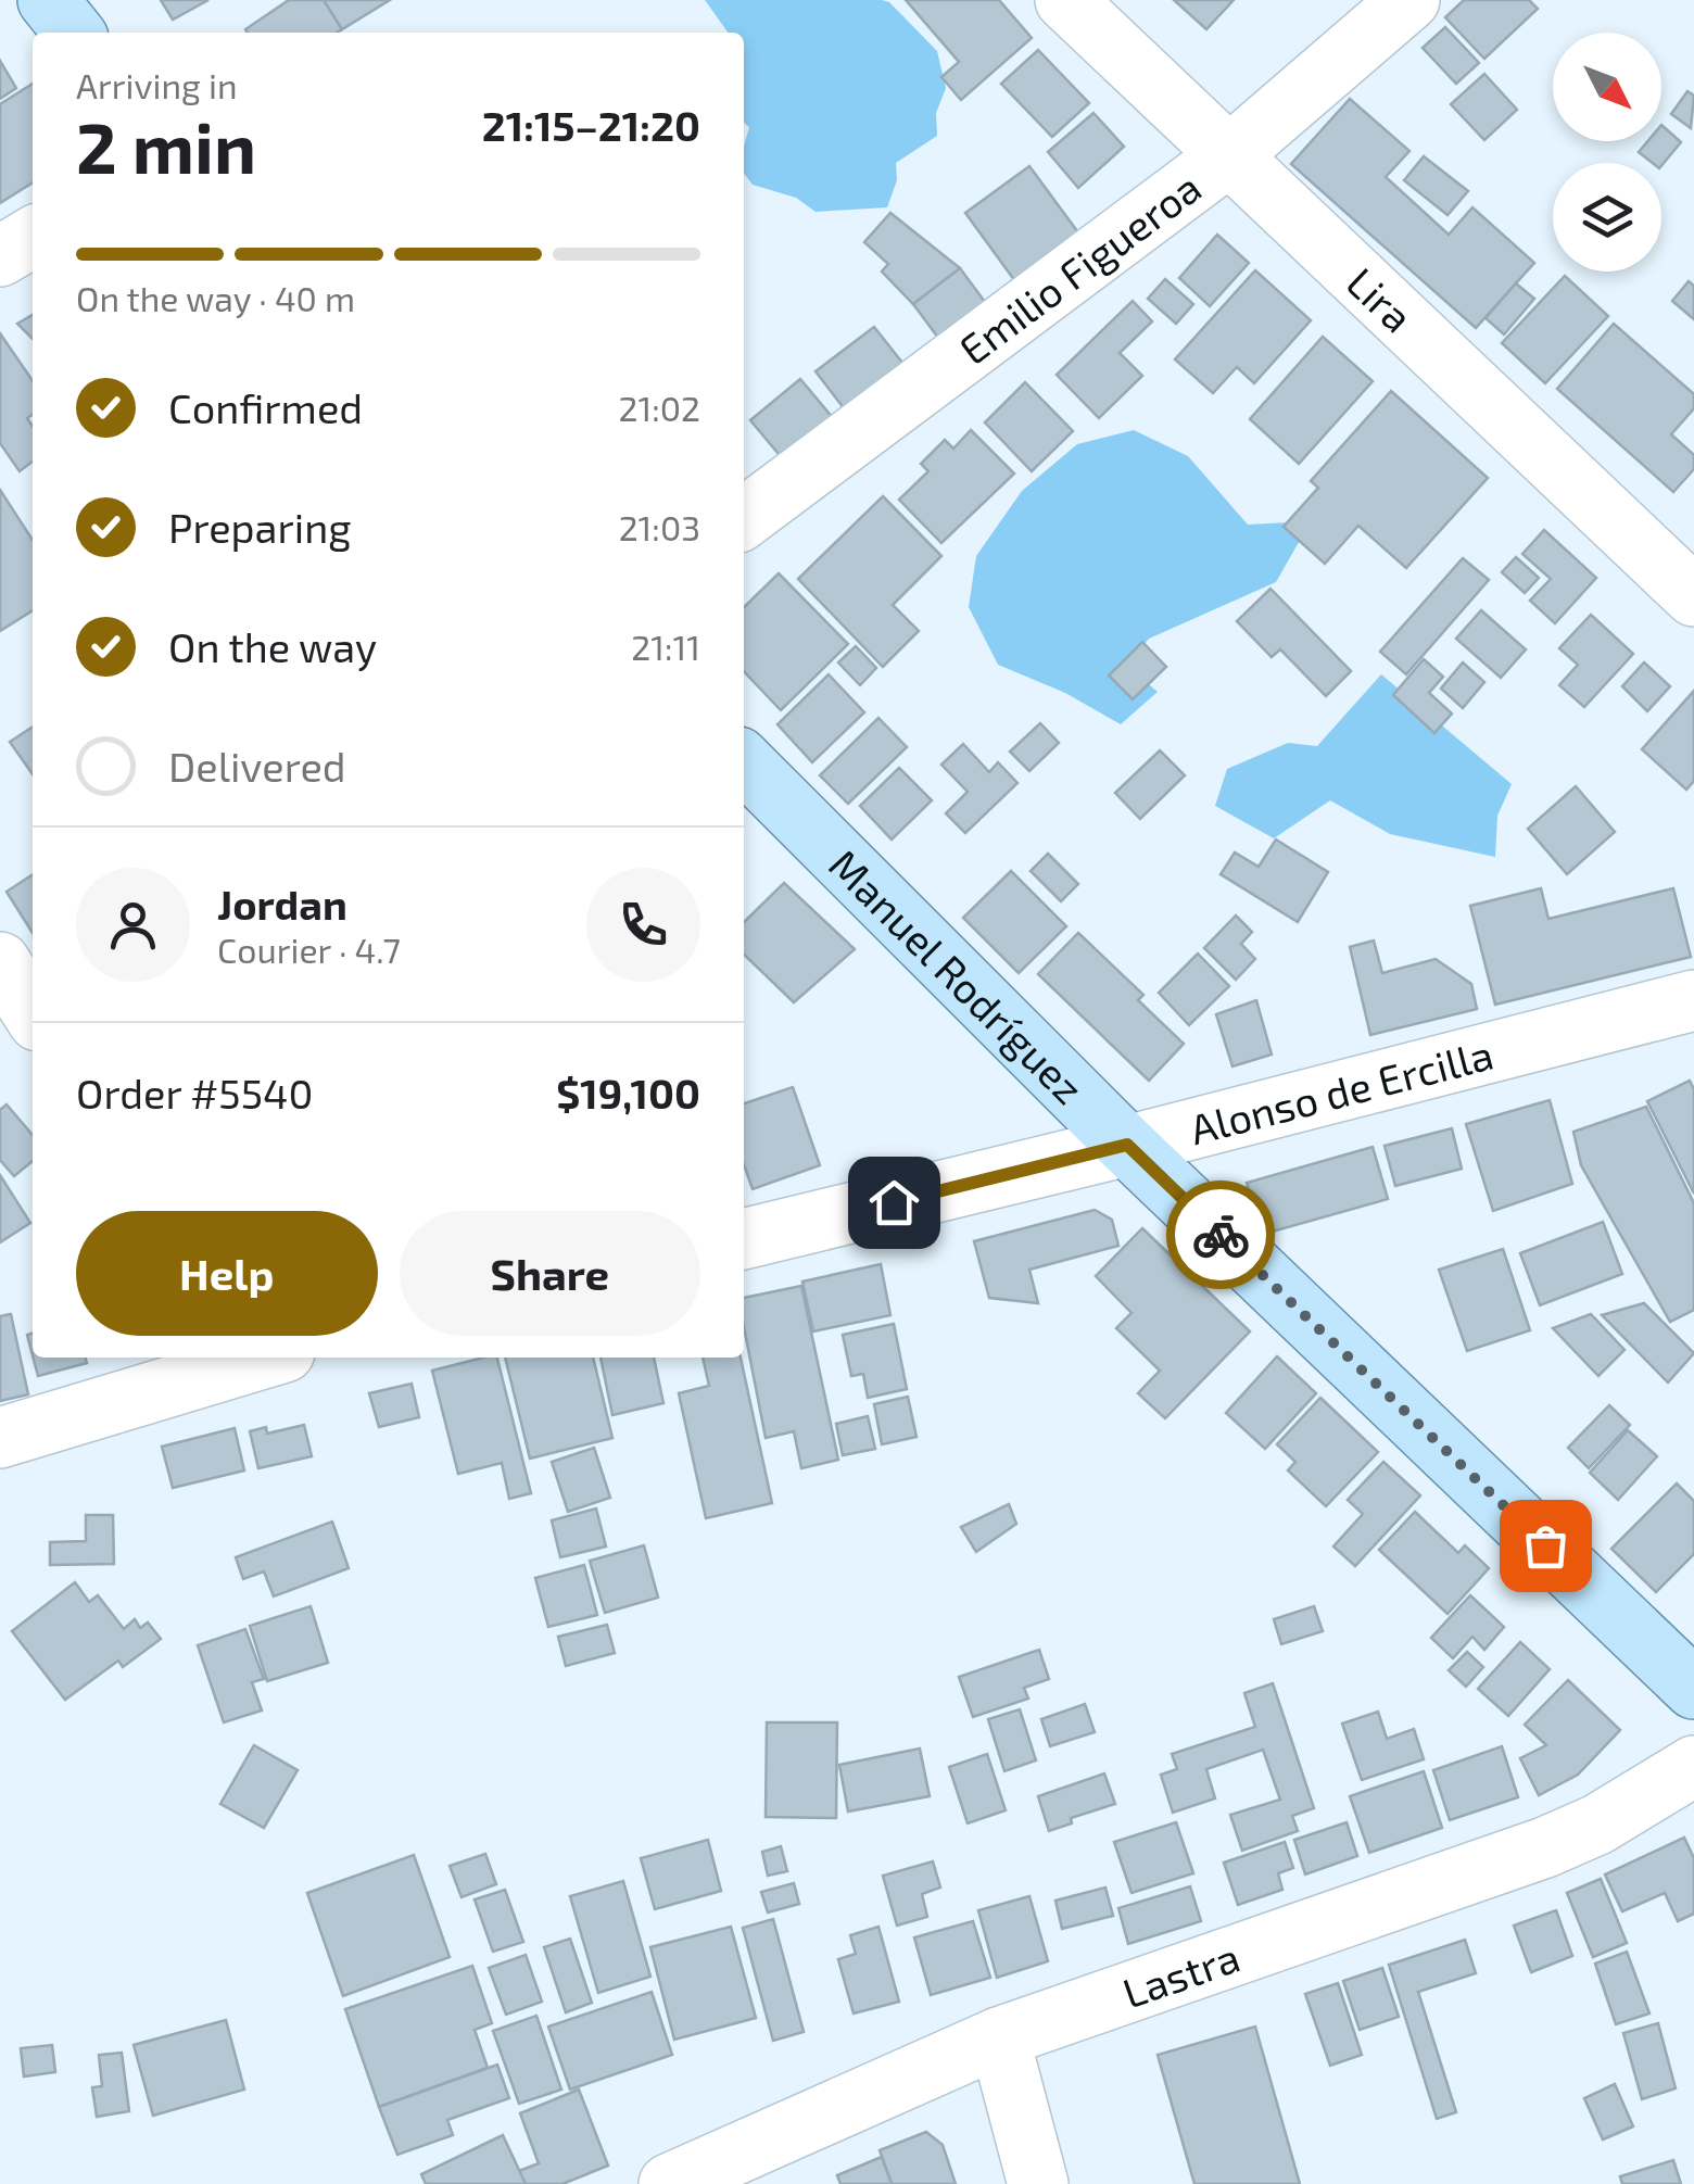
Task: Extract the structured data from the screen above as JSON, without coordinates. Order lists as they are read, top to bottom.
{
  "streets": {
    "main road": ["Manuel Rodríguez"],
    "street": [
      "Emilio Figueroa",
      "Lira",
      "Alonso de Ercilla",
      "Lastra"
    ]
  },
  "crossings": [
    ["Emilio Figueroa", "Lira"],
    ["Manuel Rodríguez", "Alonso de Ercilla"]
  ],
  "north": "bottom right",
  "page": {
    "heading": ["2 min", "Arriving in", "21:15–21:20"],
    "panel": [
      "Jordan",
      "Courier · 4.7",
      "Order #5540",
      "$19,100"
    ],
    "bar": "On the way · 40 m",
    "list": [
      ["Confirmed", "21:02"],
      ["Preparing", "21:03"],
      ["On the way", "21:11"],
      "Delivered"
    ],
    "buttons": ["Help", "Share"]
  }
}
